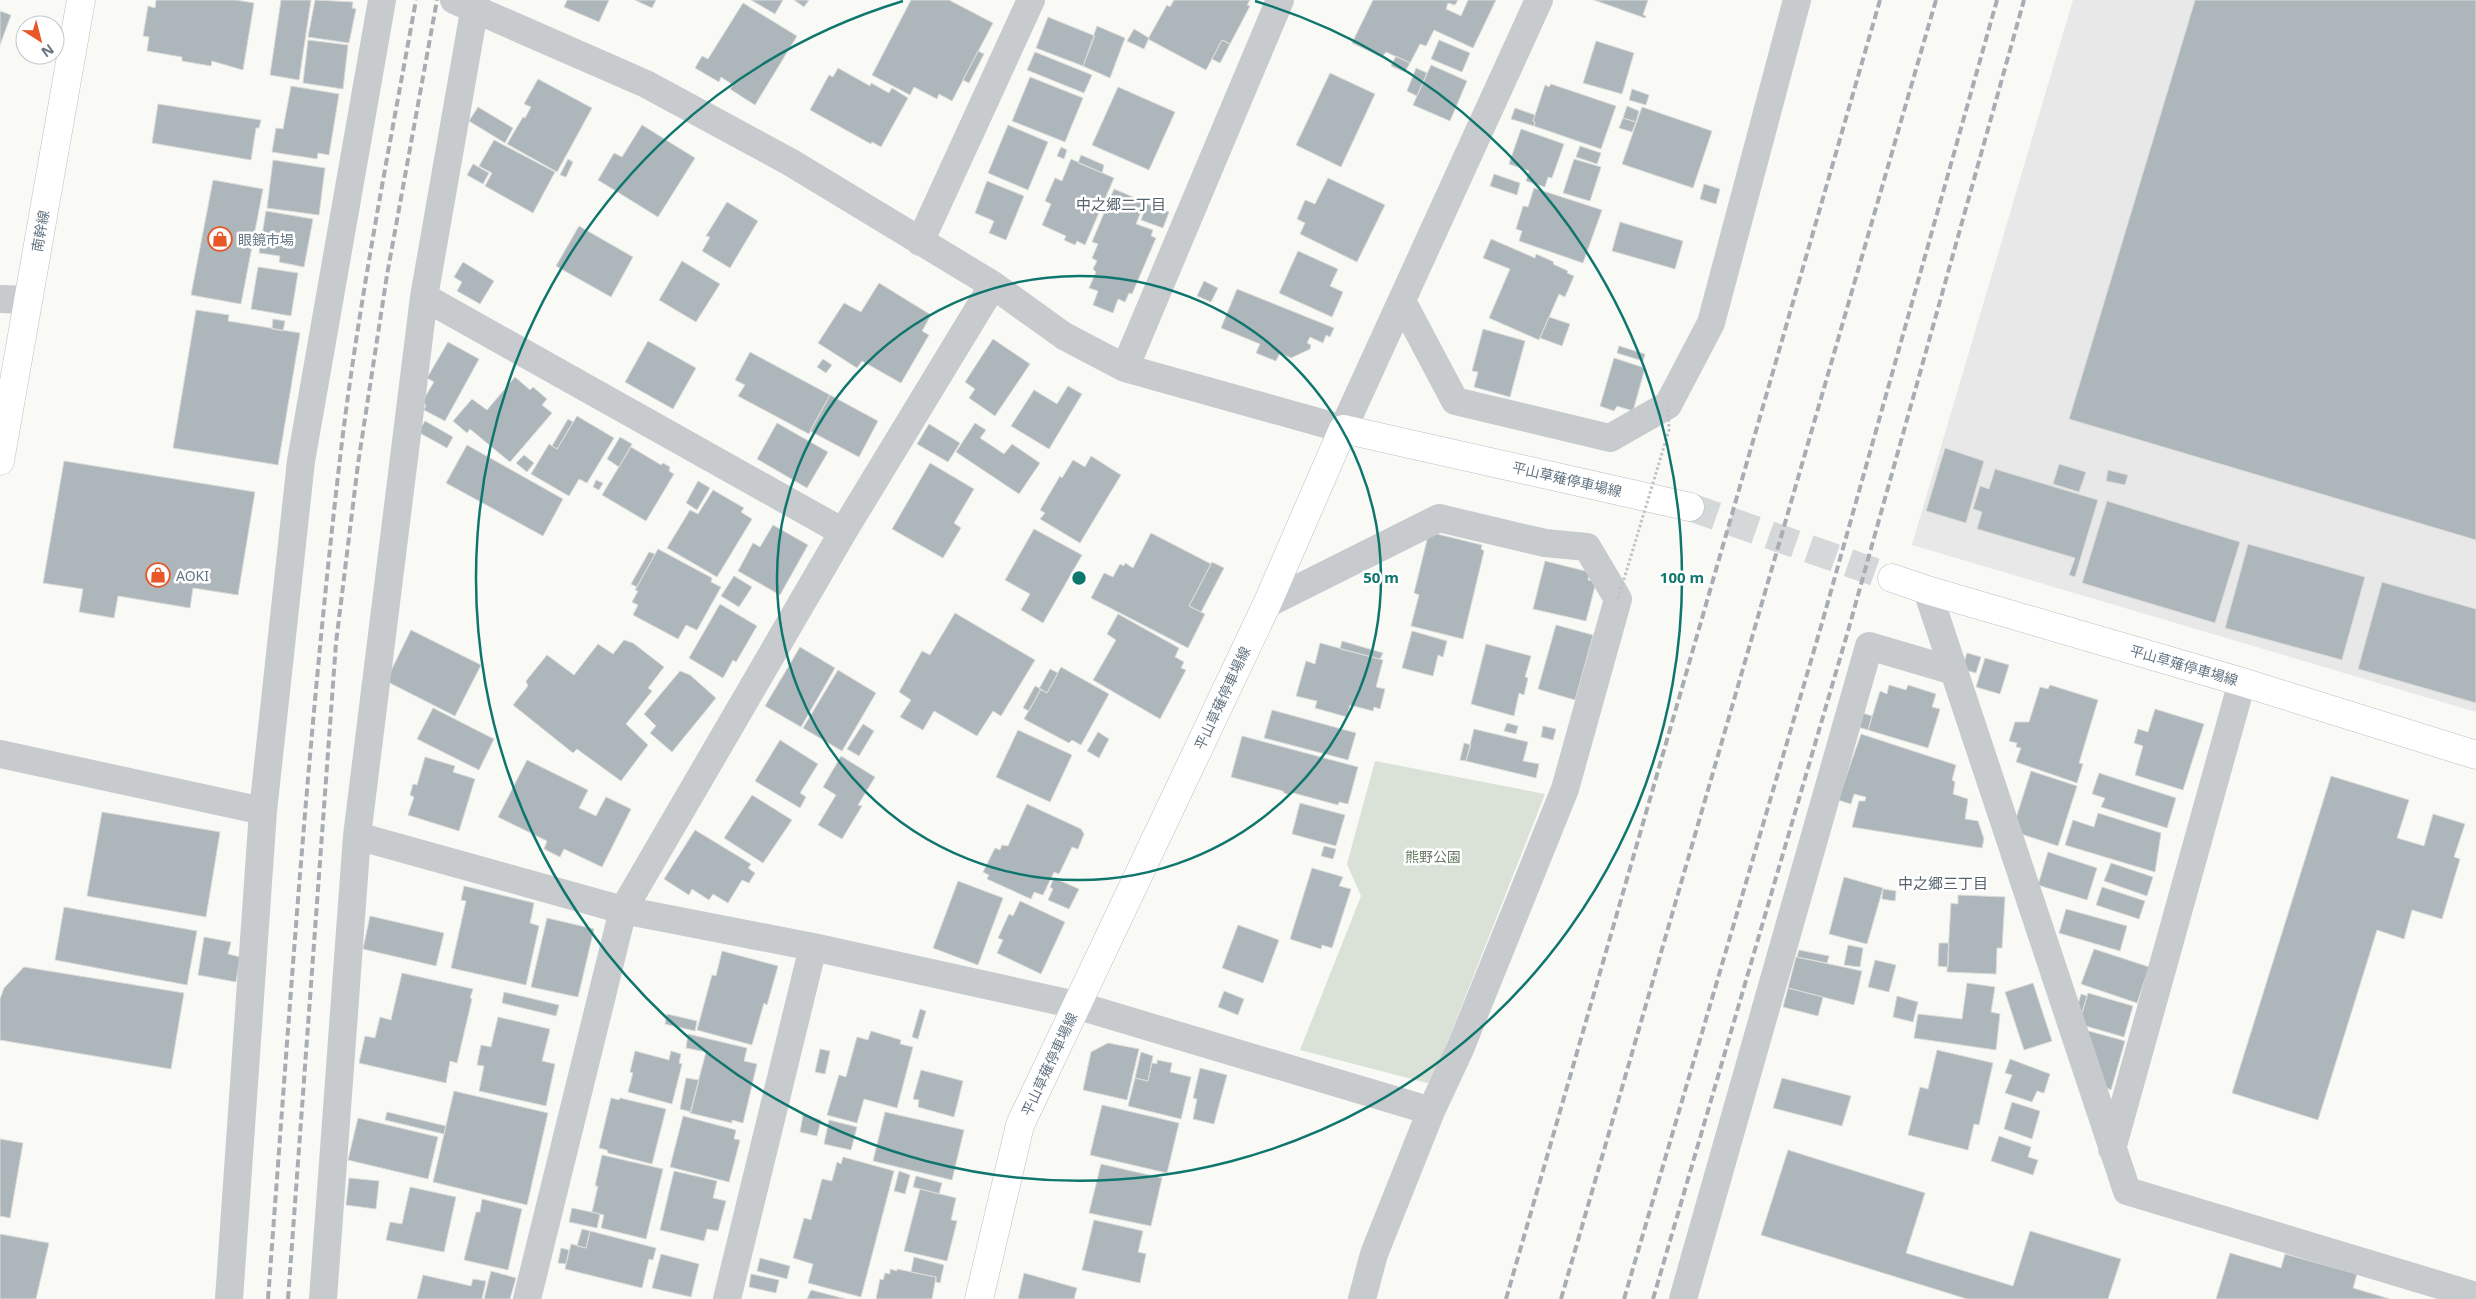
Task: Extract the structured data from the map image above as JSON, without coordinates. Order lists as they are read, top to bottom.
{
  "streets": {
    "main road": ["南幹線", "平山草薙停車場線"]
  },
  "districts": ["中之郷二丁目", "中之郷三丁目"],
  "parks": ["熊野公園"],
  "places": {
    "shop": ["眼鏡市場", "AOKI"]
  },
  "north": "bottom right",
  "rings": ["50 m", "100 m"]
}
